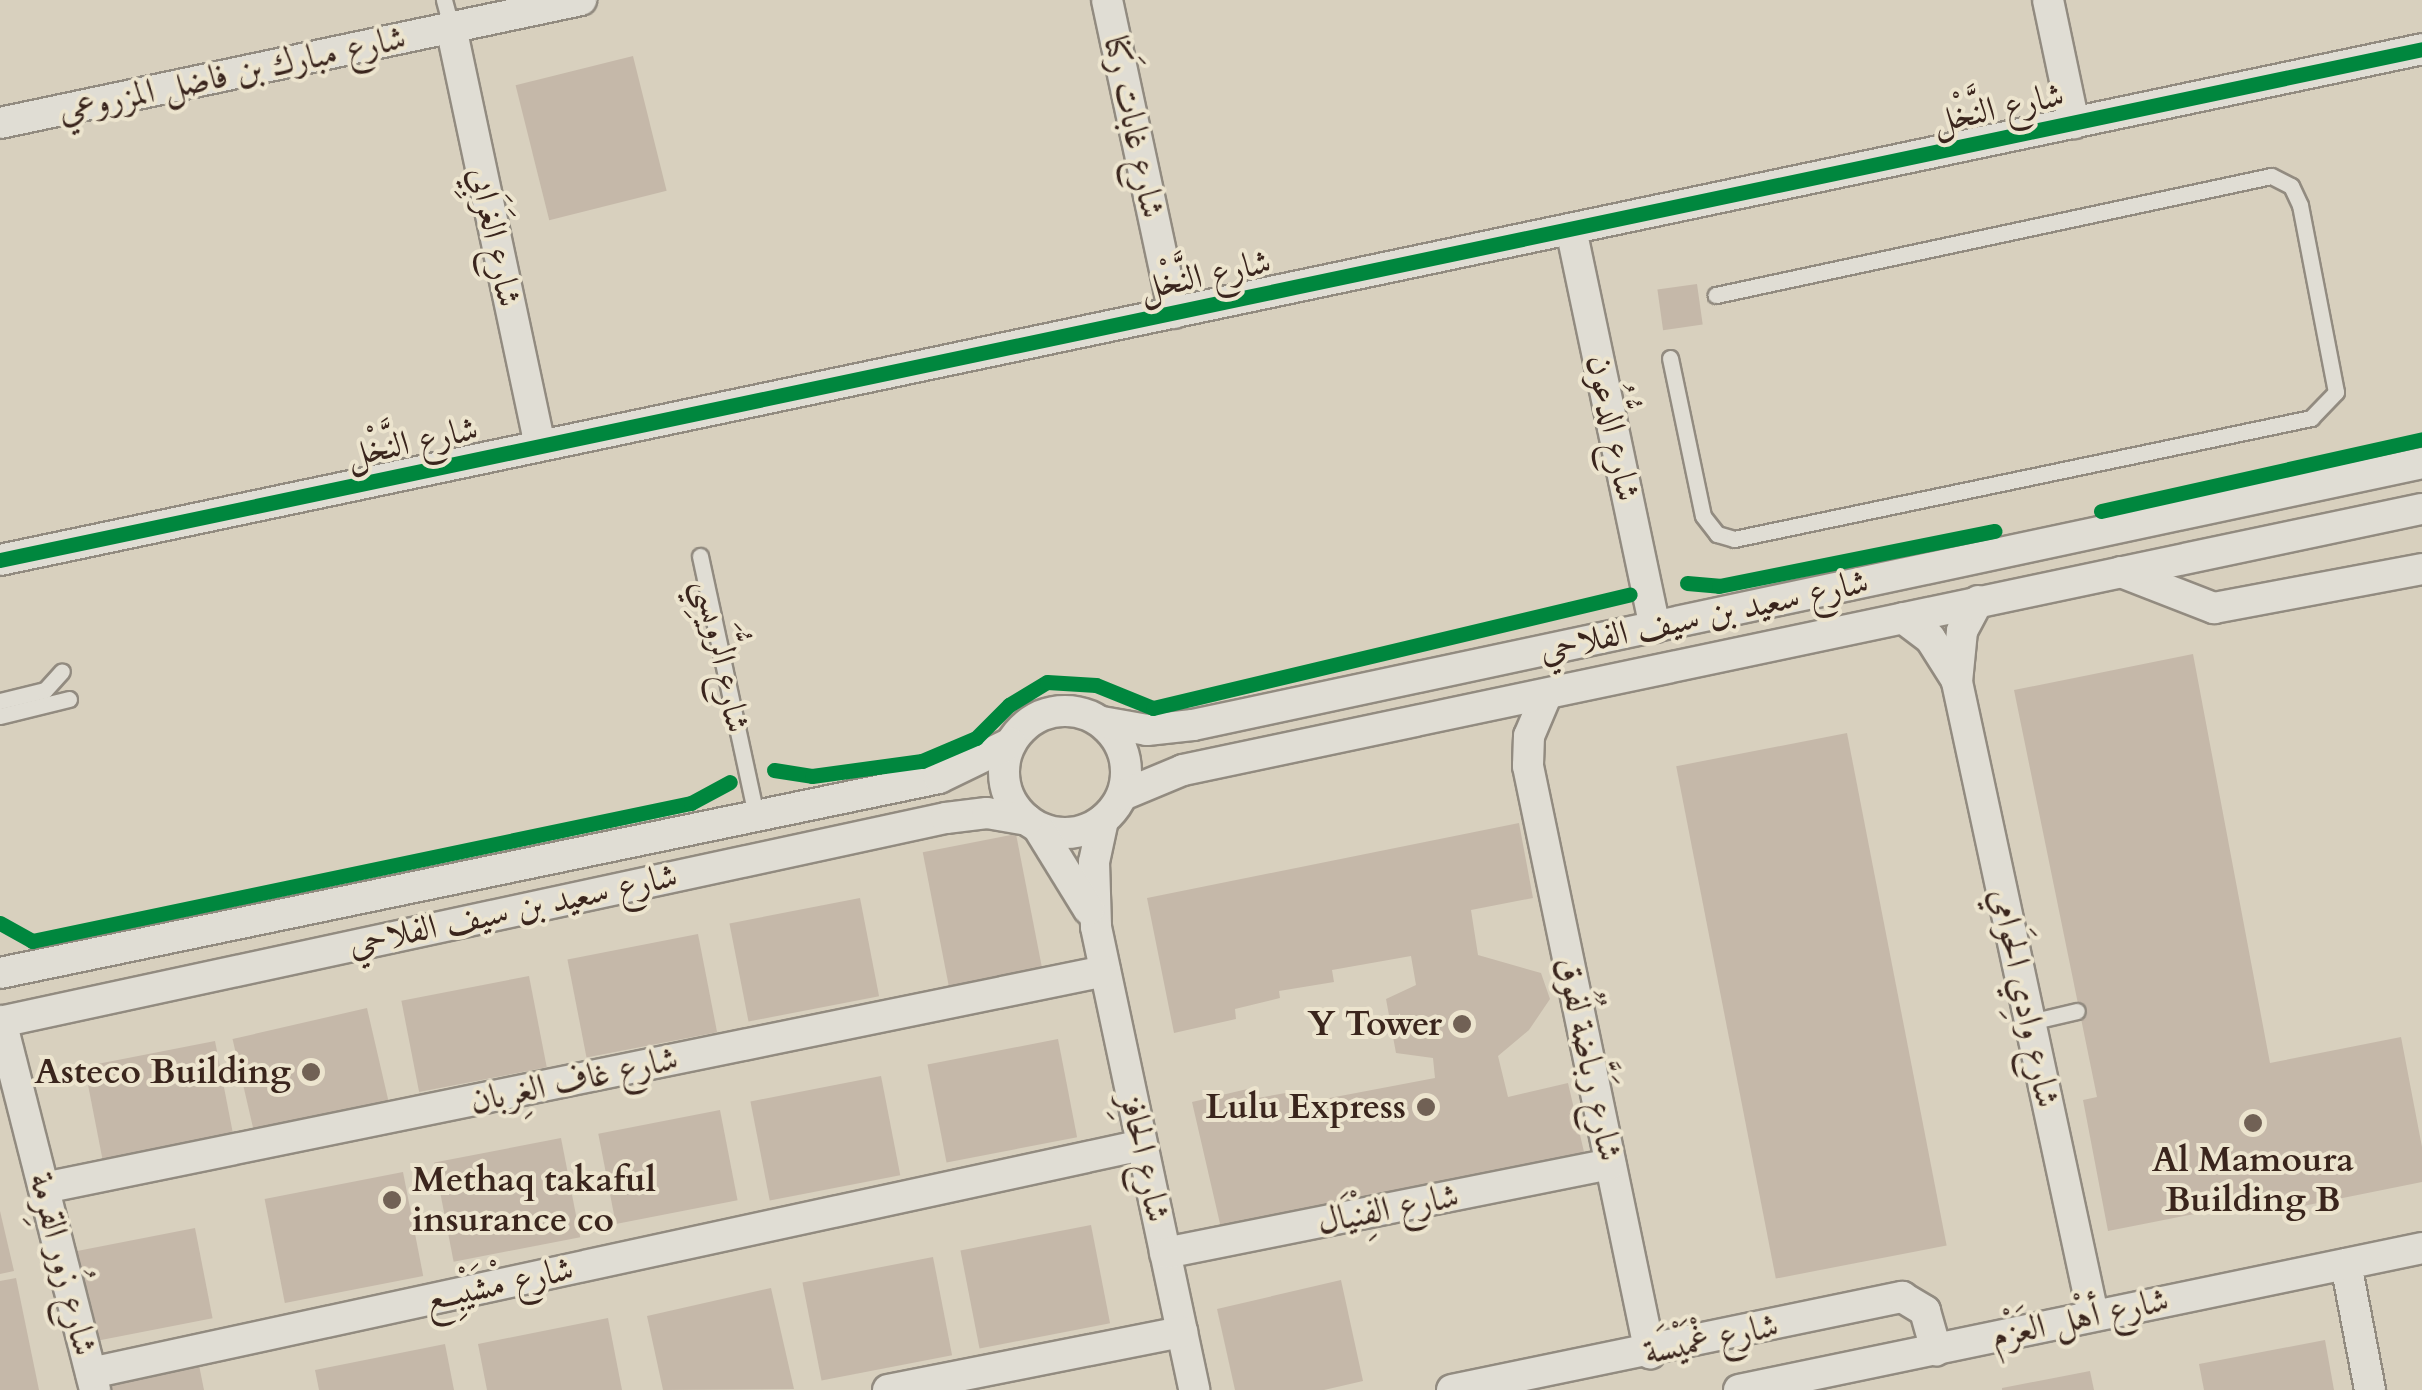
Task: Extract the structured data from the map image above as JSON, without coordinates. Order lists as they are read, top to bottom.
{
  "streets": {
    "street": [
      "شارع مبارك بن فاضل المزروعي",
      "شارع النَّخْل",
      "شارع غابات رَكنا",
      "شارع الغَرَابِي",
      "شارع الدُّعُون",
      "شارع سعيد بن سيف الفلاحي",
      "شارع وادِي الحَوامي",
      "شارع رَبَّاضة لُفُوق",
      "شارع غاف الغِربان",
      "شارع الحافِز",
      "شارع الفِنْيَال",
      "شارع زُور القِرمة",
      "شارع مْشَيْبِع",
      "شارع أهْل العَزْم",
      "شارع غْمَيْسَة"
    ],
    "lane": ["شارع الرُّوَيسِي"]
  },
  "crossings": [
    ["شارع مبارك بن فاضل المزروعي", "شارع الغَرَابِي"],
    ["شارع النَّخْل", "شارع غابات رَكنا"],
    ["شارع النَّخْل", "شارع الغَرَابِي"],
    ["شارع النَّخْل", "شارع الدُّعُون"],
    ["شارع الدُّعُون", "شارع سعيد بن سيف الفلاحي"],
    ["شارع سعيد بن سيف الفلاحي", "شارع الرُّوَيسِي"],
    ["شارع سعيد بن سيف الفلاحي", "شارع وادِي الحَوامي"],
    ["شارع سعيد بن سيف الفلاحي", "شارع رَبَّاضة لُفُوق"],
    ["شارع سعيد بن سيف الفلاحي", "شارع الحافِز"],
    ["شارع سعيد بن سيف الفلاحي", "شارع زُور القِرمة"],
    ["شارع وادِي الحَوامي", "شارع أهْل العَزْم"],
    ["شارع رَبَّاضة لُفُوق", "شارع الفِنْيَال"],
    ["شارع رَبَّاضة لُفُوق", "شارع غْمَيْسَة"],
    ["شارع غاف الغِربان", "شارع الحافِز"],
    ["شارع غاف الغِربان", "شارع زُور القِرمة"],
    ["شارع الحافِز", "شارع الفِنْيَال"],
    ["شارع الحافِز", "شارع مْشَيْبِع"],
    ["شارع زُور القِرمة", "شارع مْشَيْبِع"],
    ["شارع أهْل العَزْم", "شارع غْمَيْسَة"]
  ],
  "places": [
    "Y Tower",
    "Asteco Building",
    "Lulu Express",
    "Al Mamoura Building B",
    "Methaq takaful insurance co"
  ]
}
